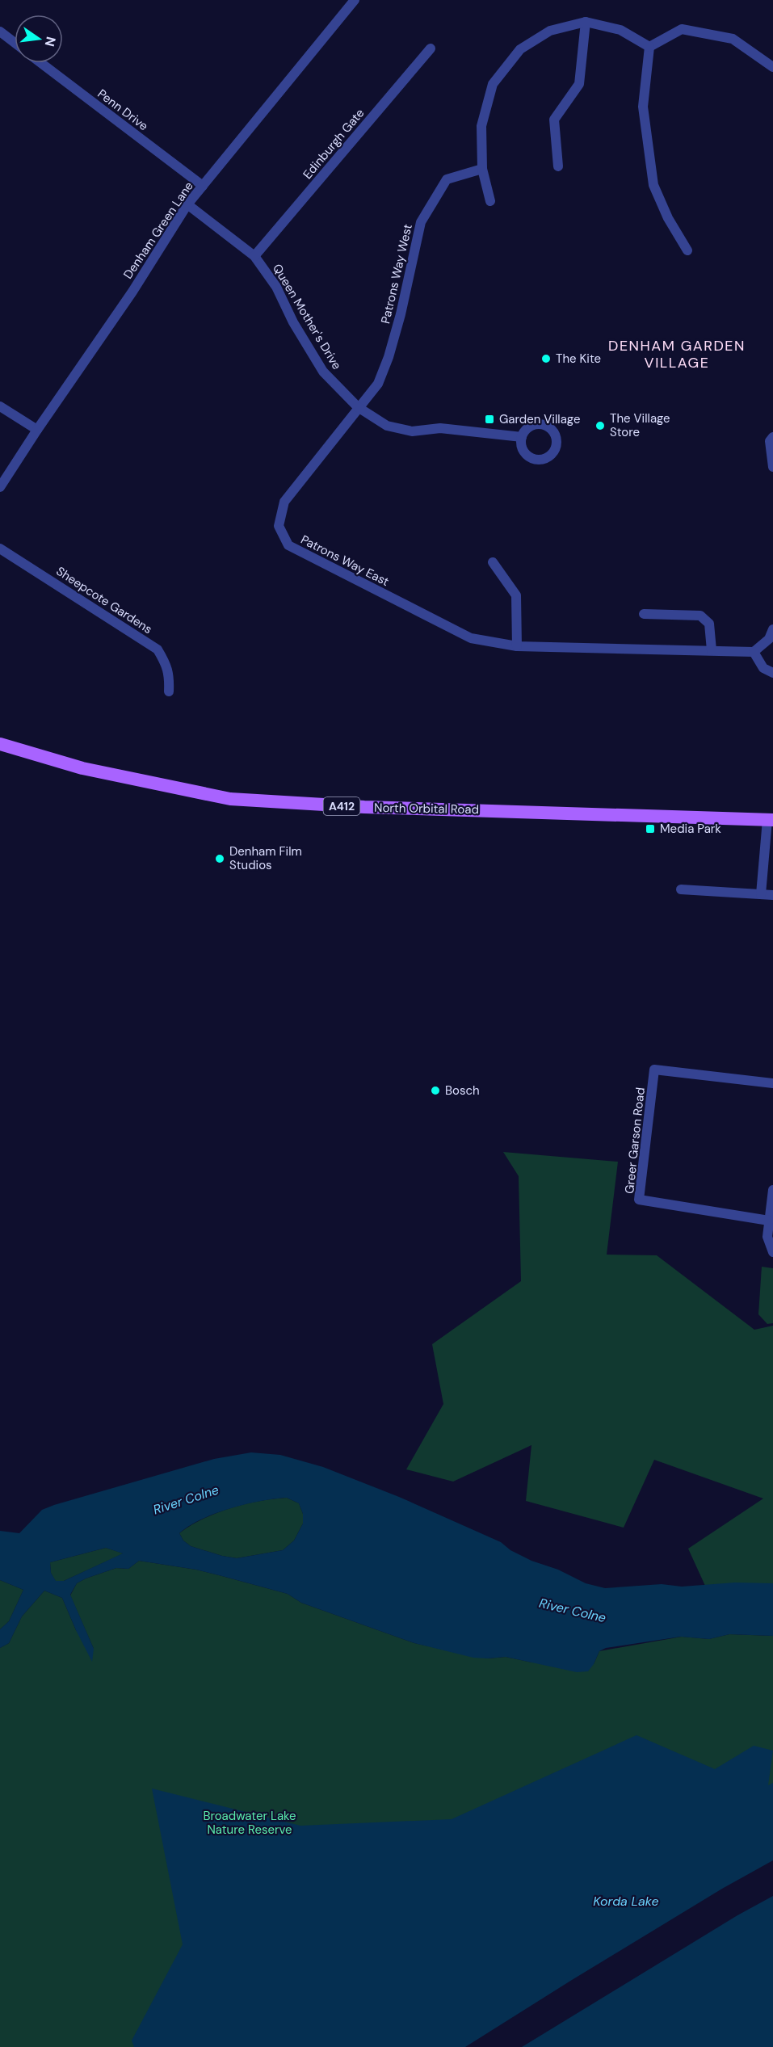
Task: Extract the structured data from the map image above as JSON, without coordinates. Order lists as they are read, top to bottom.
{
  "streets": {
    "main road": ["A412", "North Orbital Road"],
    "street": [
      "Penn Drive",
      "Edinburgh Gate",
      "Denham Green Lane",
      "Patrons Way West",
      "Queen Mother's Drive",
      "Patrons Way East",
      "Sheepcote Gardens",
      "Greer Garson Road"
    ]
  },
  "crossings": [
    ["Penn Drive", "Denham Green Lane"],
    ["Edinburgh Gate", "Queen Mother's Drive"],
    ["Denham Green Lane", "Queen Mother's Drive"],
    ["Patrons Way West", "Queen Mother's Drive"],
    ["Patrons Way West", "Patrons Way East"],
    ["Queen Mother's Drive", "Patrons Way East"]
  ],
  "districts": ["DENHAM GARDEN VILLAGE"],
  "water": ["River Colne", "Korda Lake"],
  "parks": ["Broadwater Lake Nature Reserve"],
  "places": {
    "other": [
      "The Kite",
      "The Village Store",
      "Denham Film Studios",
      "Bosch"
    ],
    "transit": ["Garden Village", "Media Park"]
  },
  "north": "right"
}
